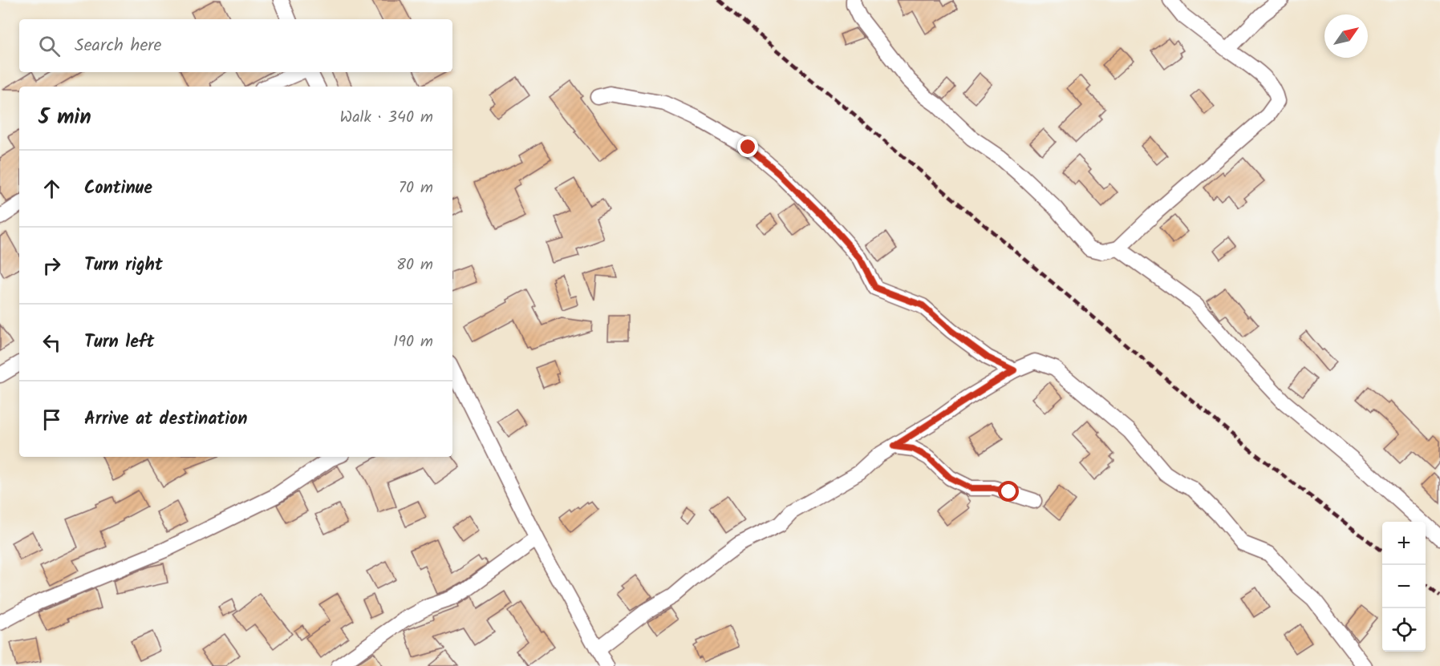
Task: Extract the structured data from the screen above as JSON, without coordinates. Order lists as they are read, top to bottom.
{
  "north": "top right",
  "page": {
    "search": "Search here",
    "heading": ["5 min", "Walk · 340 m"],
    "list": [
      ["Continue", "70 m"],
      ["Turn right", "80 m"],
      ["Turn left", "190 m"],
      "Arrive at destination"
    ],
    "map_buttons": ["+", "−"]
  }
}
